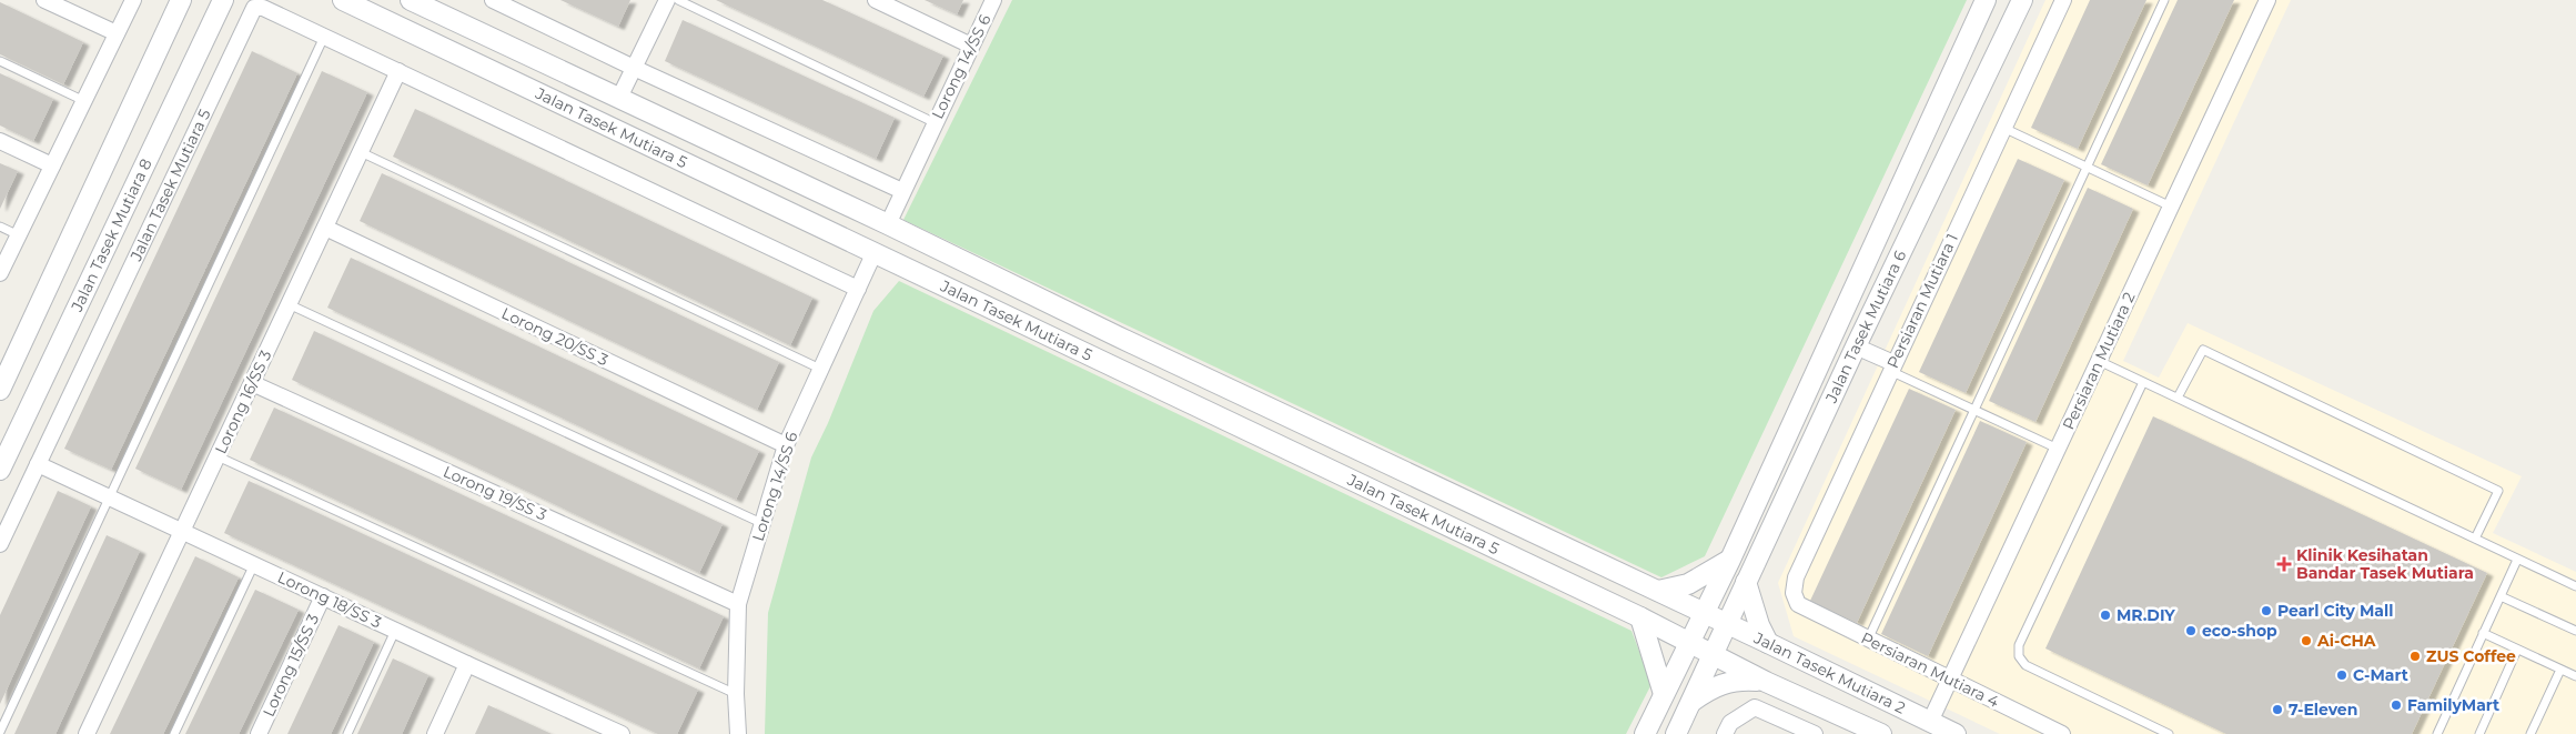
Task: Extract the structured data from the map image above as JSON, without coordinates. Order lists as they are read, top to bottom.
{
  "streets": {
    "street": [
      "Lorong 14/SS 6",
      "Jalan Tasek Mutiara 5",
      "Jalan Tasek Mutiara 8",
      "Persiaran Mutiara 1",
      "Jalan Tasek Mutiara 6",
      "Lorong 20/SS 3",
      "Persiaran Mutiara 2",
      "Lorong 16/SS 3",
      "Lorong 19/SS 3",
      "Lorong 18/SS 3",
      "Lorong 15/SS 3",
      "Persiaran Mutiara 4",
      "Jalan Tasek Mutiara 2"
    ]
  },
  "crossings": [
    ["Lorong 14/SS 6", "Jalan Tasek Mutiara 5"],
    ["Lorong 14/SS 6", "Lorong 20/SS 3"],
    ["Lorong 14/SS 6", "Lorong 19/SS 3"],
    ["Jalan Tasek Mutiara 5", "Jalan Tasek Mutiara 6"],
    ["Jalan Tasek Mutiara 5", "Lorong 16/SS 3"],
    ["Jalan Tasek Mutiara 5", "Lorong 18/SS 3"],
    ["Jalan Tasek Mutiara 5", "Jalan Tasek Mutiara 2"],
    ["Persiaran Mutiara 1", "Persiaran Mutiara 4"],
    ["Jalan Tasek Mutiara 6", "Jalan Tasek Mutiara 2"],
    ["Lorong 20/SS 3", "Lorong 16/SS 3"],
    ["Persiaran Mutiara 2", "Persiaran Mutiara 4"],
    ["Persiaran Mutiara 2", "Jalan Tasek Mutiara 2"],
    ["Lorong 16/SS 3", "Lorong 19/SS 3"],
    ["Lorong 16/SS 3", "Lorong 18/SS 3"],
    ["Lorong 18/SS 3", "Lorong 15/SS 3"]
  ],
  "places": {
    "health": ["Klinik Kesihatan Bandar Tasek Mutiara"],
    "other": [
      "Pearl City Mall",
      "MR.DIY",
      "eco-shop",
      "Ai-CHA",
      "ZUS Coffee",
      "C-Mart",
      "FamilyMart",
      "7-Eleven"
    ]
  }
}
